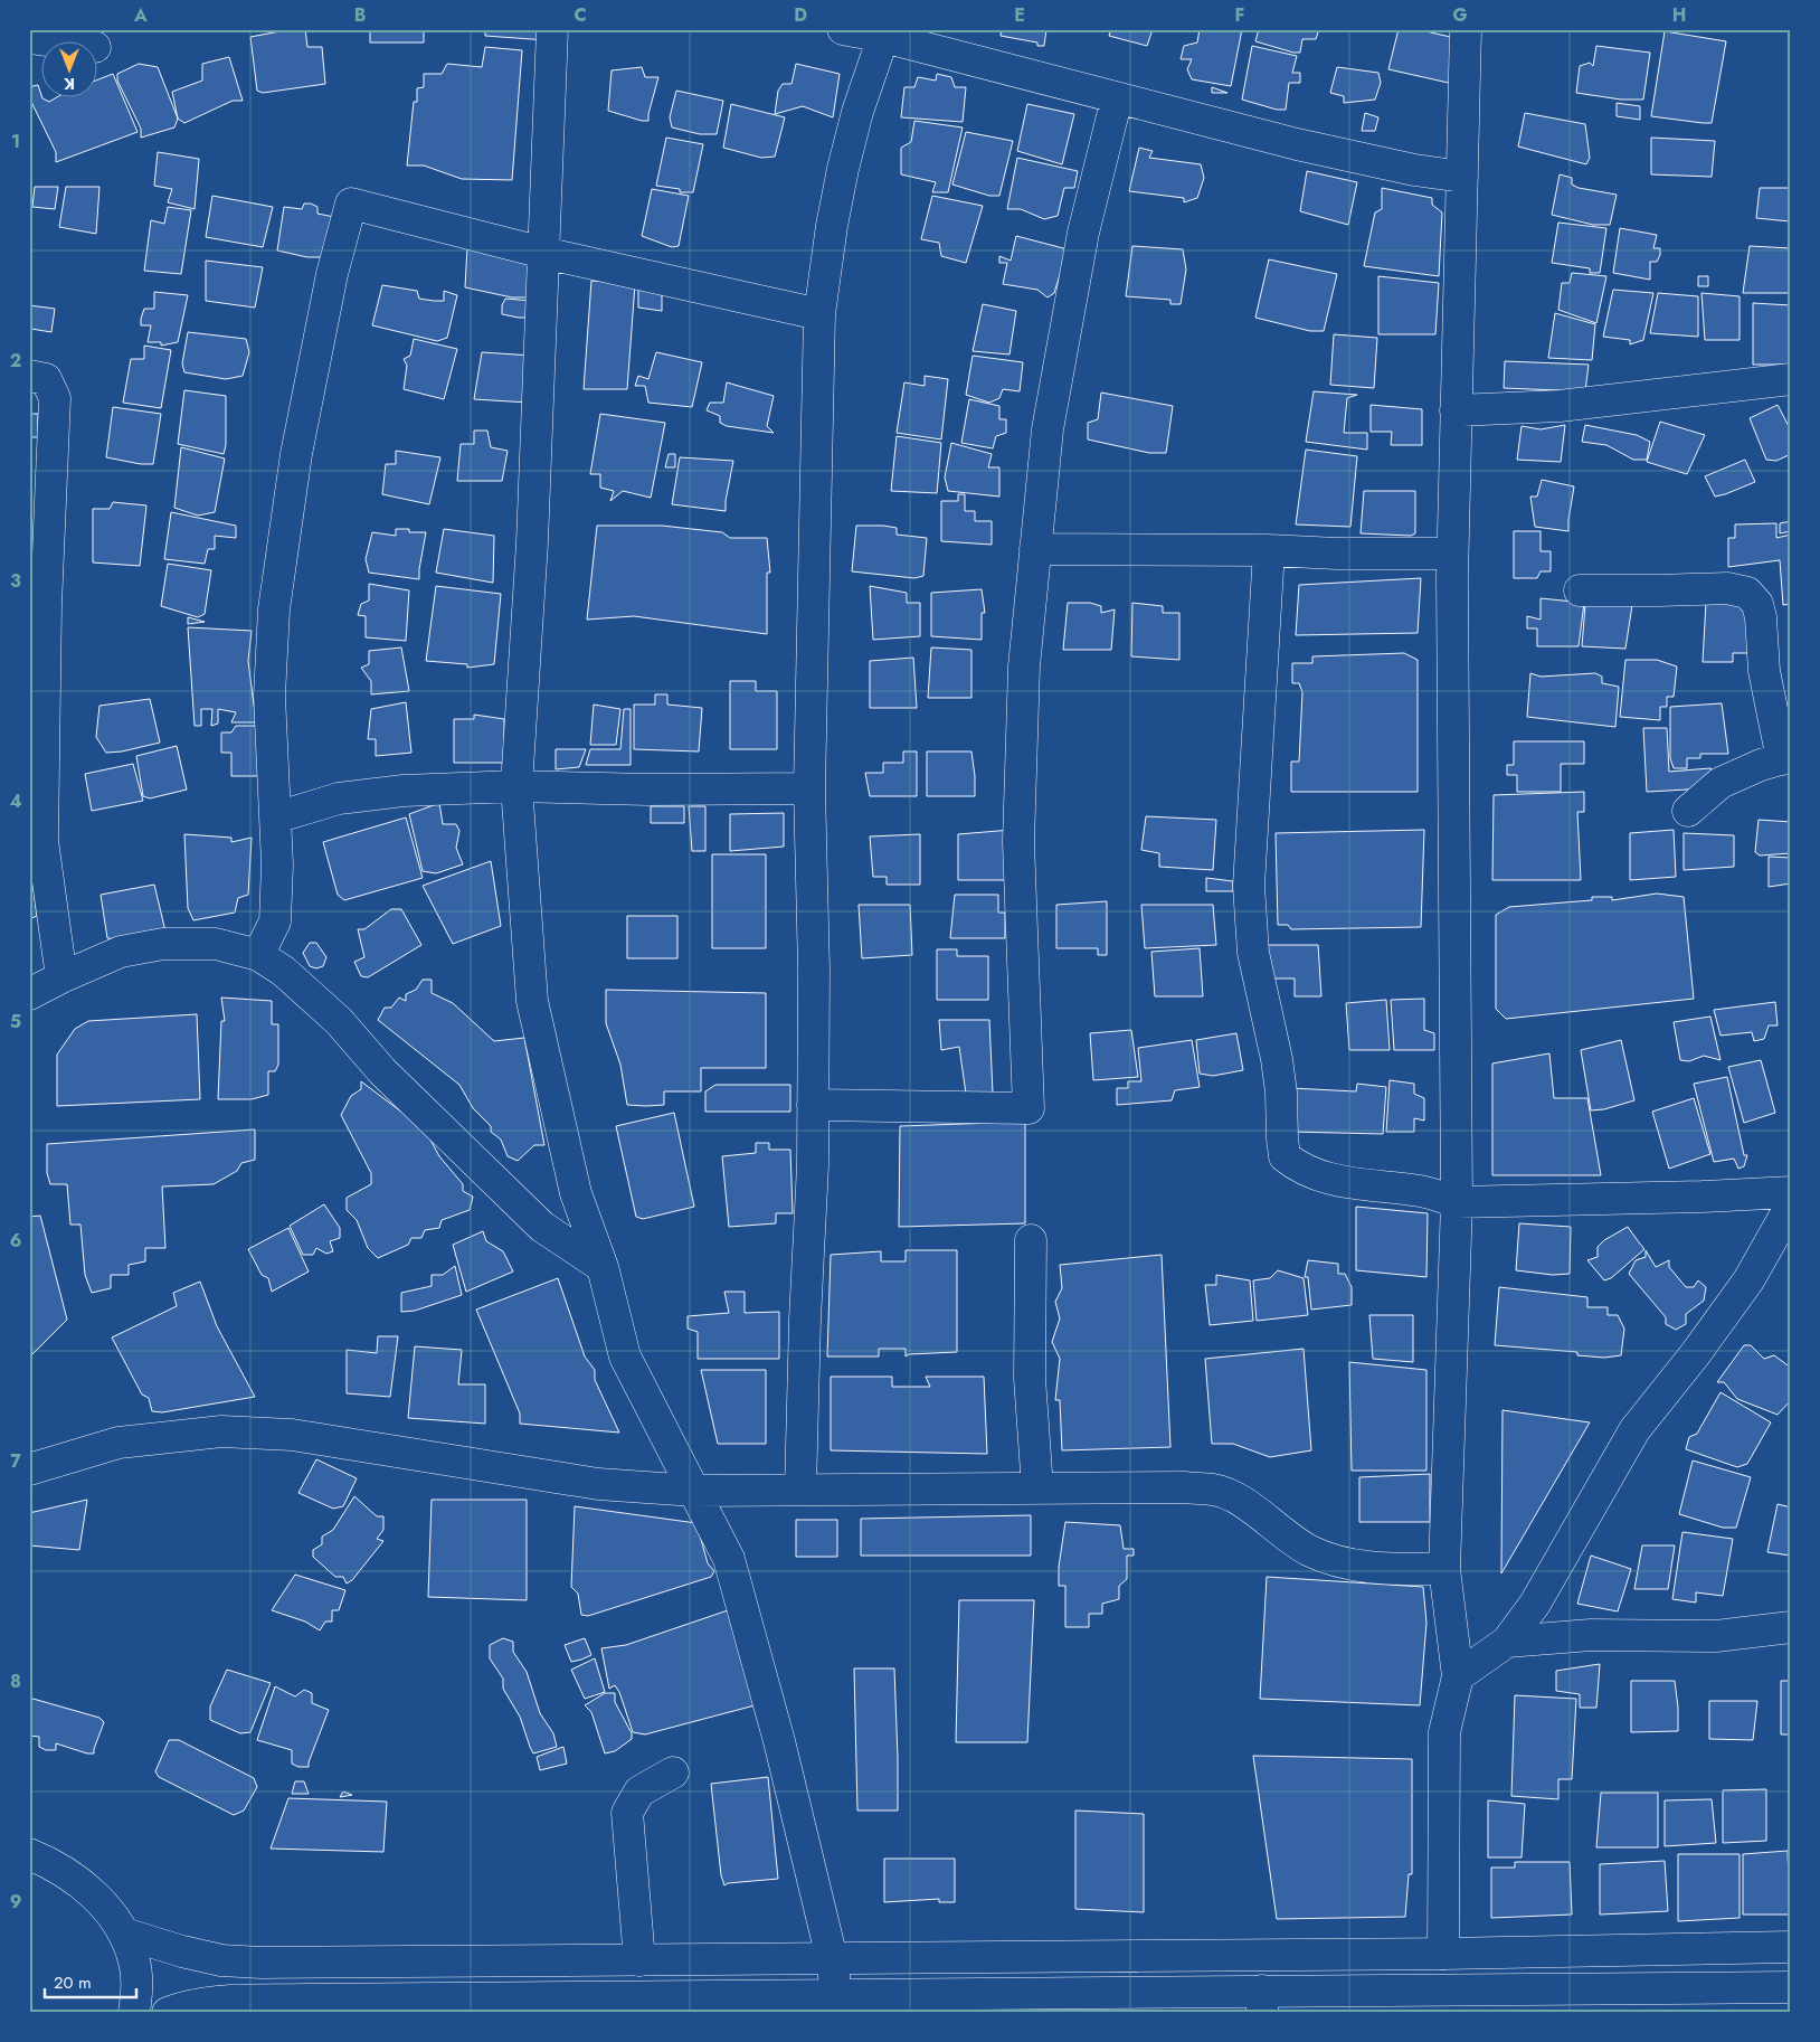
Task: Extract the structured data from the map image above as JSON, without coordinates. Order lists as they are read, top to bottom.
{
  "scale_bar": "20 m",
  "north": "bottom",
  "grid": {
    "columns": [
      "A",
      "B",
      "C",
      "D",
      "E",
      "F",
      "G",
      "H"
    ],
    "rows": [
      "1",
      "2",
      "3",
      "4",
      "5",
      "6",
      "7",
      "8",
      "9"
    ]
  }
}
